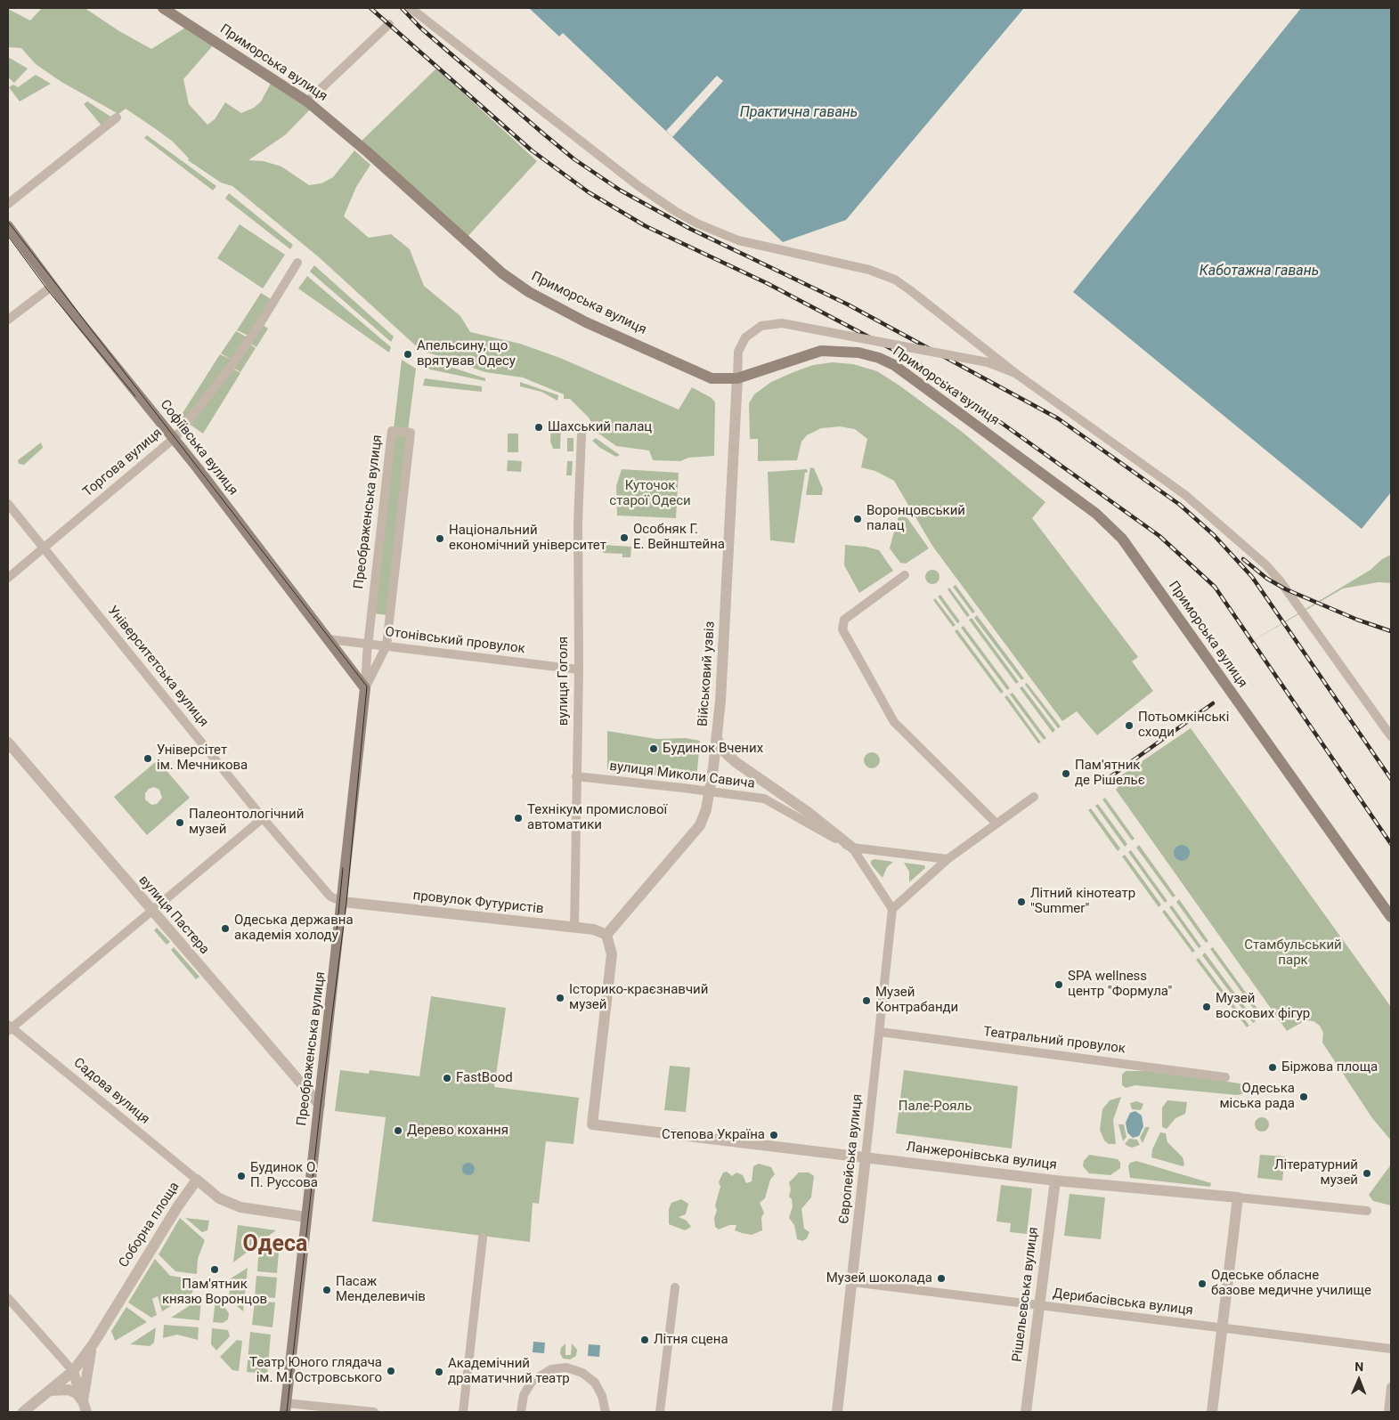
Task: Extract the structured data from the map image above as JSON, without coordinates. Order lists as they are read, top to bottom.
{
  "streets": {
    "main road": ["Приморська вулиця", "Софіївська вулиця", "Преображенська вулиця"],
    "street": [
      "Торгова вулиця",
      "Отонівський провулок",
      "Університетська вулиця",
      "Військовий узвіз",
      "вулиця Гоголя",
      "вулиця Миколи Савича",
      "провулок Футуристів",
      "вулиця Пастера",
      "Театральний провулок",
      "Садова вулиця",
      "Ланжеронівська вулиця",
      "Європейська вулиця",
      "Соборна площа",
      "Рішельєвська вулиця",
      "Дерибасівська вулиця"
    ]
  },
  "crossings": [
    ["Приморська вулиця", "Військовий узвіз"],
    ["Софіївська вулиця", "Торгова вулиця"],
    ["Софіївська вулиця", "Преображенська вулиця"],
    ["Софіївська вулиця", "Отонівський провулок"],
    ["Торгова вулиця", "Університетська вулиця"],
    ["Преображенська вулиця", "Отонівський провулок"],
    ["Преображенська вулиця", "Університетська вулиця"],
    ["Преображенська вулиця", "провулок Футуристів"],
    ["Преображенська вулиця", "вулиця Пастера"],
    ["Преображенська вулиця", "Соборна площа"],
    ["Отонівський провулок", "вулиця Гоголя"],
    ["Університетська вулиця", "провулок Футуристів"],
    ["Військовий узвіз", "провулок Футуристів"],
    ["Військовий узвіз", "Ланжеронівська вулиця"],
    ["вулиця Гоголя", "вулиця Миколи Савича"],
    ["вулиця Гоголя", "провулок Футуристів"],
    ["провулок Футуристів", "Ланжеронівська вулиця"],
    ["Театральний провулок", "Європейська вулиця"],
    ["Садова вулиця", "Соборна площа"],
    ["Ланжеронівська вулиця", "Європейська вулиця"],
    ["Ланжеронівська вулиця", "Рішельєвська вулиця"],
    ["Європейська вулиця", "Дерибасівська вулиця"],
    ["Рішельєвська вулиця", "Дерибасівська вулиця"]
  ],
  "districts": ["Одеса"],
  "water": ["Практична гавань", "Каботажна гавань"],
  "parks": ["Куточок старої Одеси", "Стамбульський парк", "Пале-Рояль"],
  "places": [
    "Апельсину, що врятував Одесу",
    "Шахський палац",
    "Воронцовський палац",
    "Особняк Г. Е. Вейнштейна",
    "Національний економічний університет",
    "Потьомкінські сходи",
    "Будинок Вчених",
    "Універсітет ім. Мечникова",
    "Пам'ятник де Рішельє",
    "Технікум промислової автоматики",
    "Палеонтологічний музей",
    "Літний кінотеатр \"Summer\"",
    "Одеська державна академія холоду",
    "SPA wellness центр \"Формула\"",
    "Історико-краєзнавчий музей",
    "Музей Контрабанди",
    "Музей воскових фігур",
    "Біржова площа",
    "FastBood",
    "Одеська міська рада",
    "Дерево кохання",
    "Степова Україна",
    "Літературний музей",
    "Будинок О. П. Руссова",
    "Пам'ятник князю Воронцов",
    "Музей шоколада",
    "Одеське обласне базове медичне училище",
    "Пасаж Менделевичів",
    "Літня сцена",
    "Театр Юного глядача ім. М. Островського",
    "Академічний драматичний театр"
  ],
  "north": "top"
}
